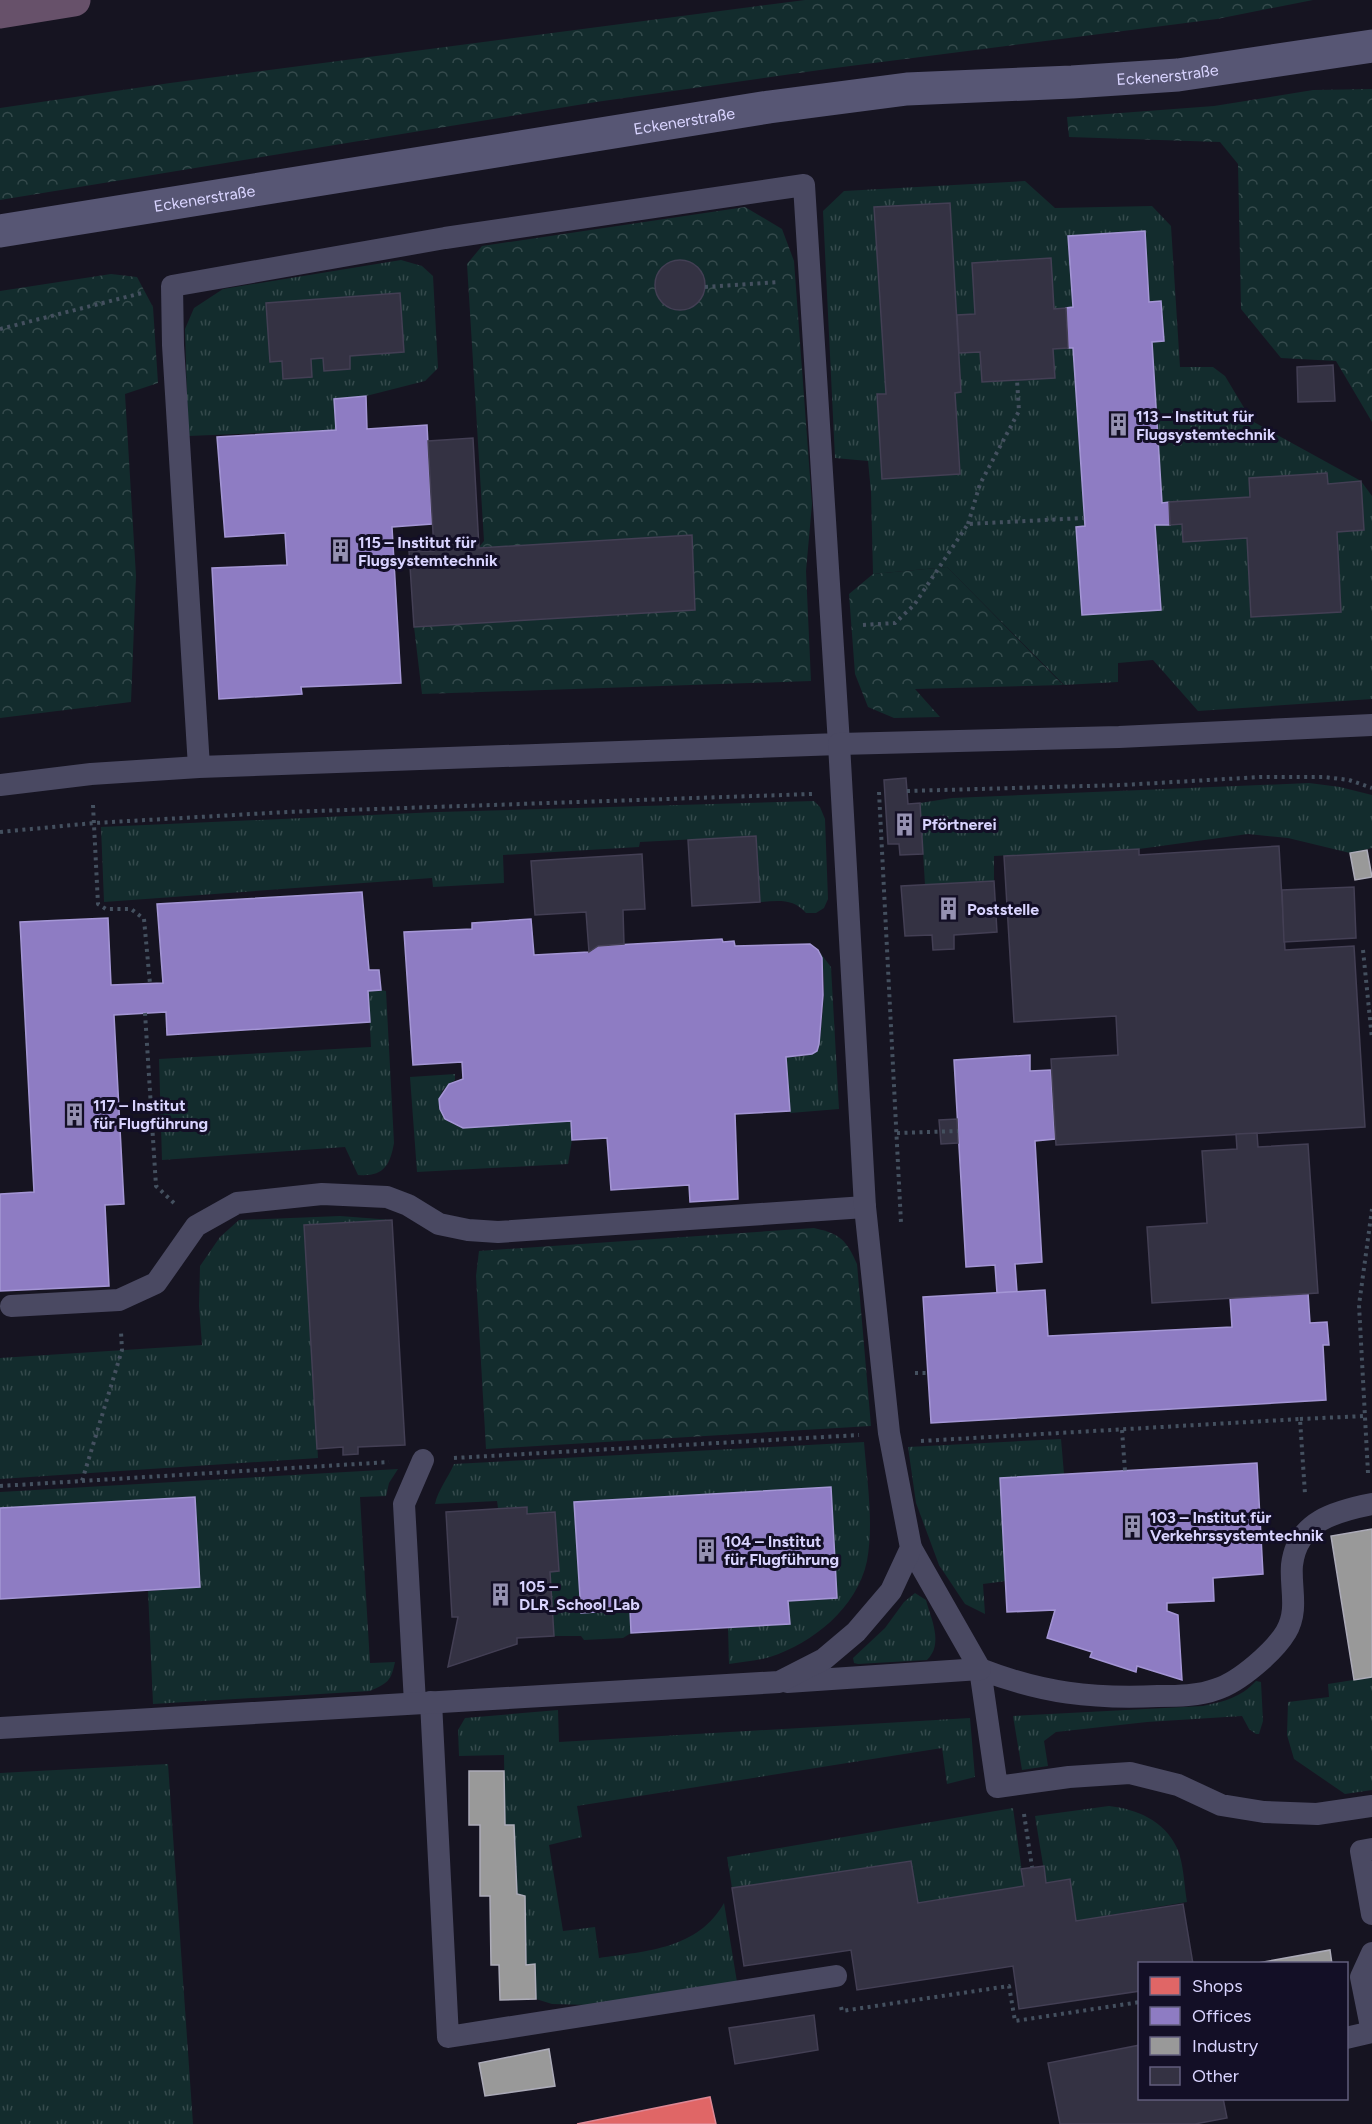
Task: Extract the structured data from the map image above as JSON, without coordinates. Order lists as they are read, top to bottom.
{
  "streets": {
    "main road": ["Eckenerstraße"]
  },
  "places": {
    "building": [
      "113 – Institut für Flugsystemtechnik",
      "115 – Institut für Flugsystemtechnik",
      "Pförtnerei",
      "Poststelle",
      "117 – Institut für Flugführung",
      "103 – Institut für Verkehrssystemtechnik",
      "104 – Institut für Flugführung",
      "105 – DLR_School_Lab"
    ]
  },
  "legend": [
    "Shops",
    "Offices",
    "Industry",
    "Other"
  ]
}
